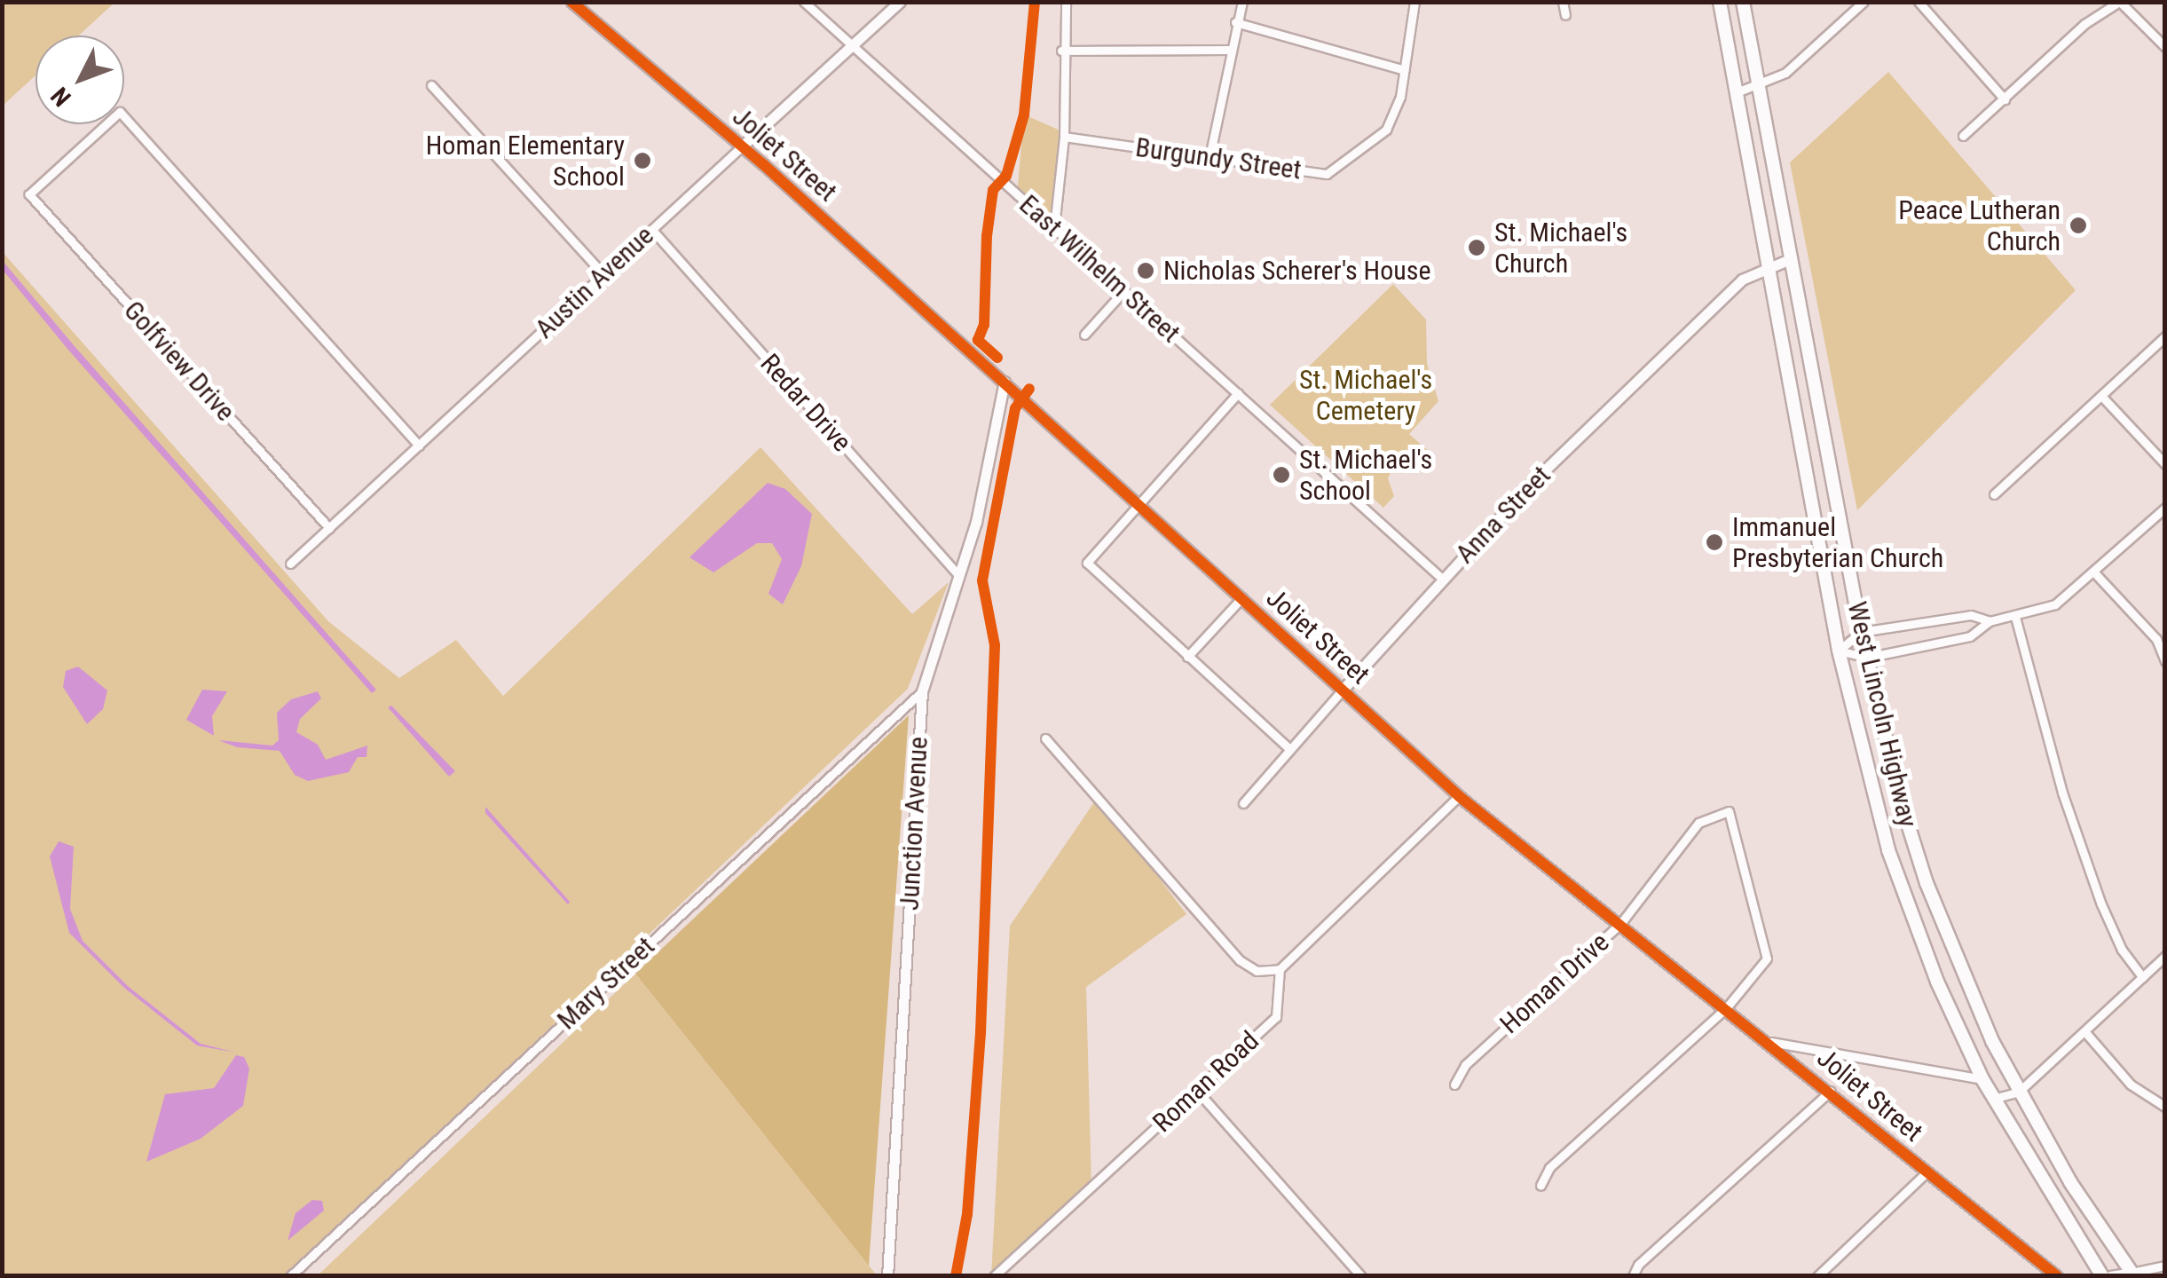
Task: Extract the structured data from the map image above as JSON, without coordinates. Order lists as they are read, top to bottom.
{
  "streets": {
    "main road": ["West Lincoln Highway"],
    "street": [
      "Joliet Street",
      "Burgundy Street",
      "East Wilhelm Street",
      "Austin Avenue",
      "Golfview Drive",
      "Redar Drive",
      "Anna Street",
      "Junction Avenue",
      "Mary Street",
      "Homan Drive",
      "Roman Road"
    ]
  },
  "crossings": [
    ["Joliet Street", "Austin Avenue"],
    ["Joliet Street", "Anna Street"],
    ["Joliet Street", "Junction Avenue"],
    ["Joliet Street", "Homan Drive"],
    ["East Wilhelm Street", "Austin Avenue"],
    ["East Wilhelm Street", "Anna Street"],
    ["Austin Avenue", "Golfview Drive"],
    ["Austin Avenue", "Redar Drive"],
    ["Redar Drive", "Junction Avenue"],
    ["Anna Street", "West Lincoln Highway"],
    ["Junction Avenue", "Mary Street"]
  ],
  "parks": ["St. Michael's Cemetery"],
  "places": [
    "Homan Elementary School",
    "Peace Lutheran Church",
    "St. Michael's Church",
    "Nicholas Scherer's House",
    "St. Michael's School",
    "Immanuel Presbyterian Church"
  ],
  "north": "bottom left"
}
